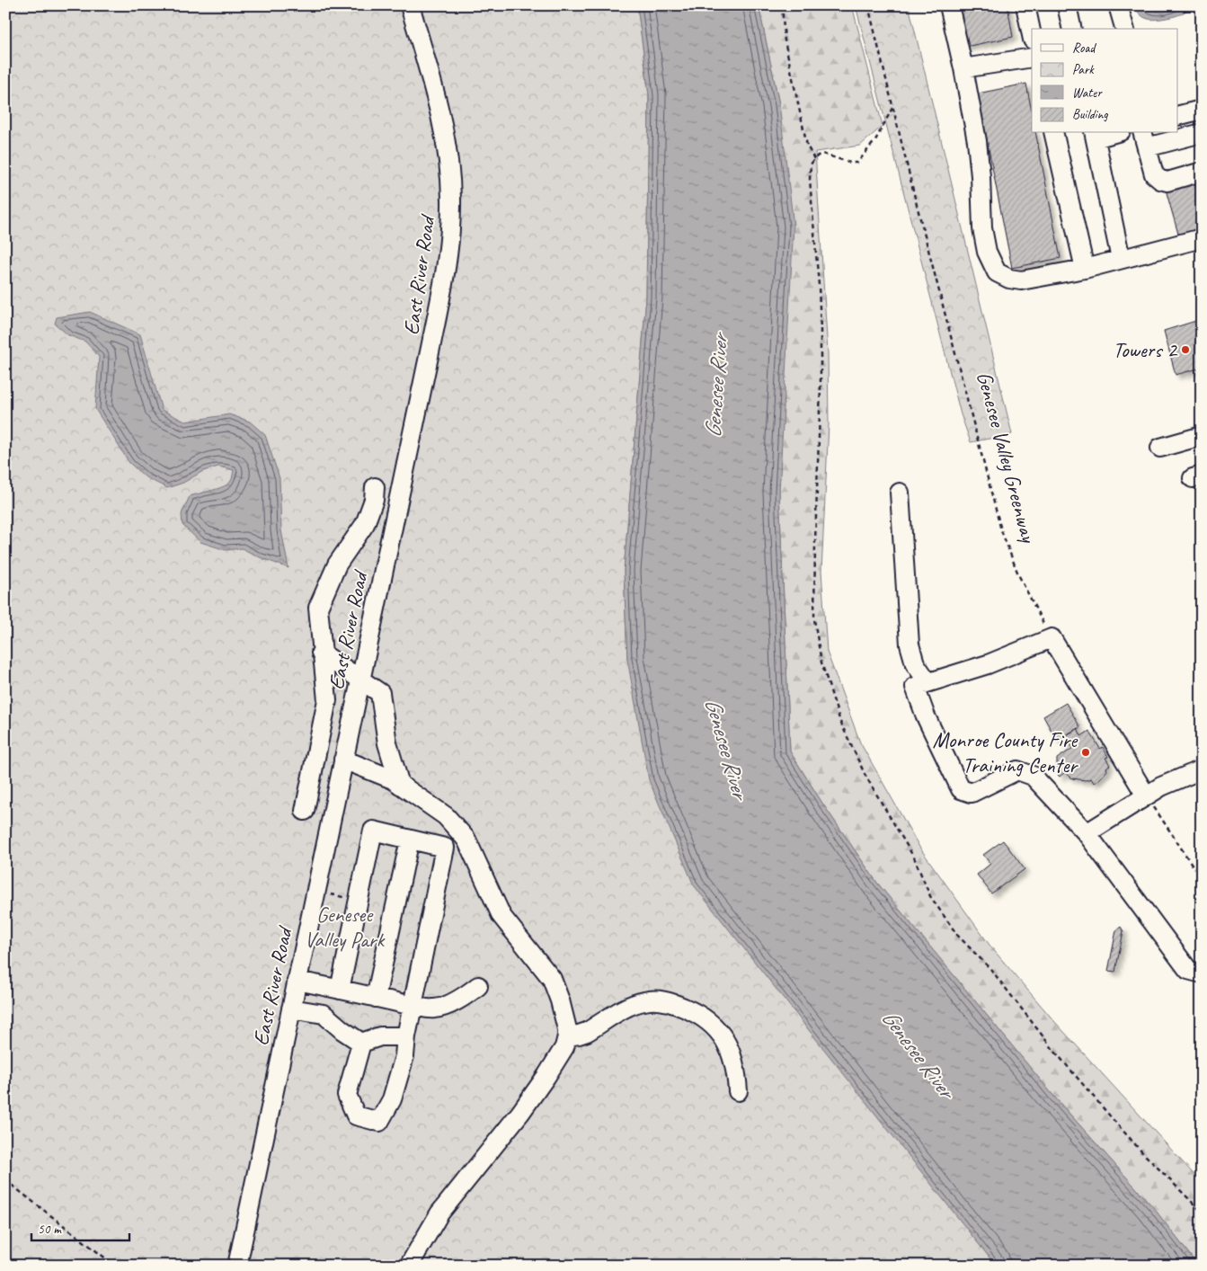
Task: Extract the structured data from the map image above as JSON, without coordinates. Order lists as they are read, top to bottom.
{
  "streets": {
    "street": ["East River Road"],
    "path": ["Genesee Valley Greenway"]
  },
  "water": ["Genesee River"],
  "parks": ["Genesee Valley Park"],
  "places": ["Towers 2", "Monroe County Fire Training Center"],
  "legend": [
    "Road",
    "Park",
    "Water",
    "Building"
  ],
  "scale_bar": "50 m"
}
